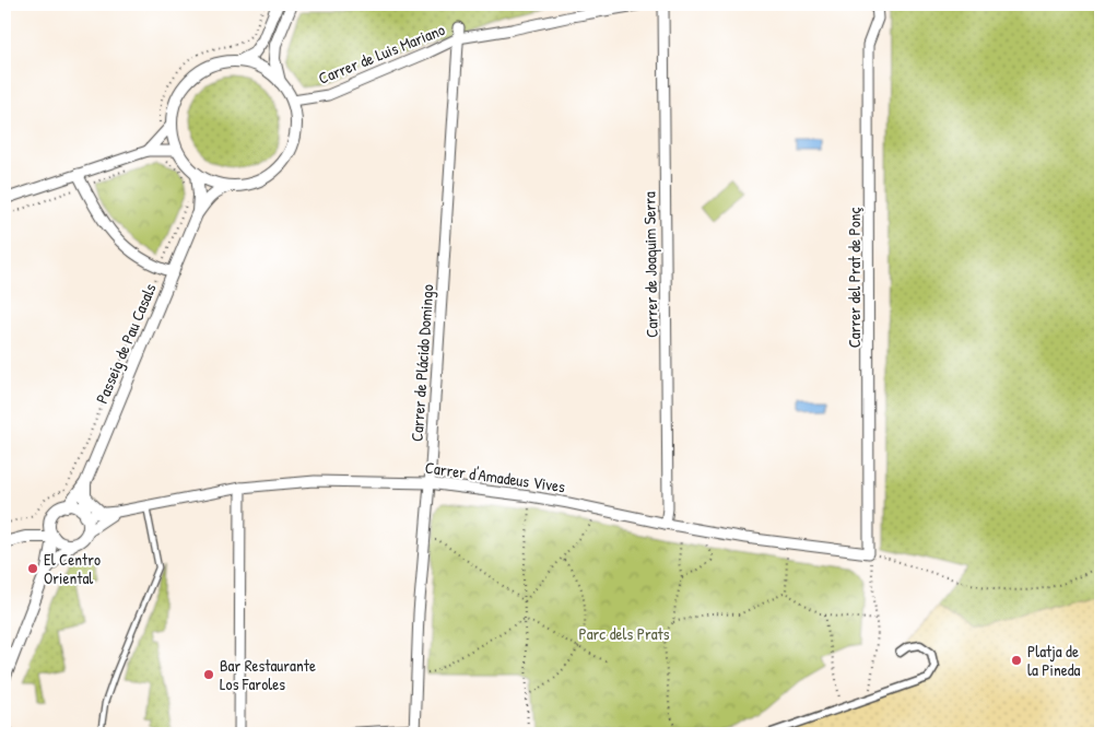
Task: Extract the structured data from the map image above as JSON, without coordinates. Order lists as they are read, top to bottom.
{
  "streets": {
    "street": [
      "Carrer de Luis Mariano",
      "Carrer de Joaquim Serra",
      "Carrer del Prat de Ponç",
      "Passeig de Pau Casals",
      "Carrer de Plácido Domingo",
      "Carrer d'Amadeus Vives"
    ]
  },
  "crossings": [
    ["Carrer de Luis Mariano", "Passeig de Pau Casals"],
    ["Carrer de Luis Mariano", "Carrer de Plácido Domingo"],
    ["Carrer de Joaquim Serra", "Carrer d'Amadeus Vives"],
    ["Carrer del Prat de Ponç", "Carrer d'Amadeus Vives"],
    ["Passeig de Pau Casals", "Carrer d'Amadeus Vives"],
    ["Carrer de Plácido Domingo", "Carrer d'Amadeus Vives"]
  ],
  "parks": ["Parc dels Prats"],
  "places": ["El Centro Oriental", "Platja de la Pineda", "Bar Restaurante Los Faroles"]
}
